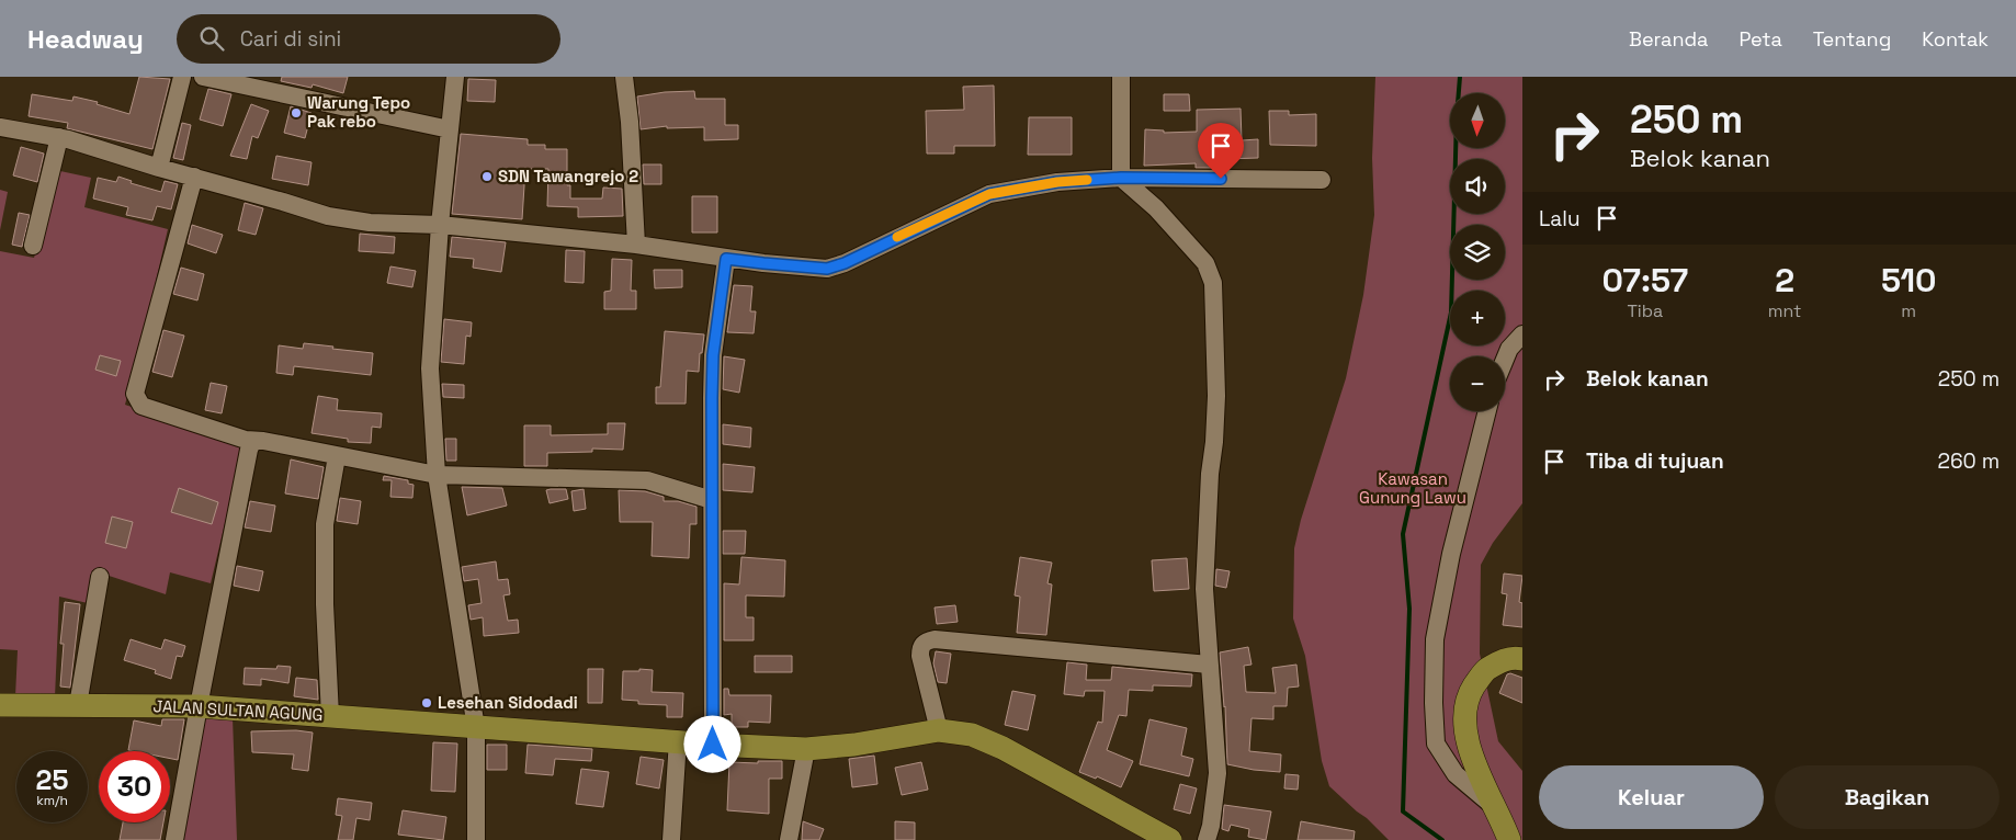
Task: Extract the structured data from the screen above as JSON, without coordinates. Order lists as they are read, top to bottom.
{
  "streets": {
    "main road": ["JALAN SULTAN AGUNG"]
  },
  "parks": ["Kawasan Gunung Lawu"],
  "places": ["Warung Tepo Pak rebo", "SDN Tawangrejo 2", "Lesehan Sidodadi"],
  "north": "bottom",
  "page": {
    "header": "Headway",
    "search": "Cari di sini",
    "nav": [
      "Beranda",
      "Peta",
      "Tentang",
      "Kontak"
    ],
    "turn": ["250 m", "Belok kanan"],
    "map_buttons": ["+", "−"],
    "then": "Lalu",
    "eta": [
      "07:57",
      "Tiba",
      "2",
      "mnt",
      "510",
      "m"
    ],
    "list": [
      {
        "name": "Belok kanan",
        "value": "250 m"
      },
      {
        "name": "Tiba di tujuan",
        "value": "260 m"
      }
    ],
    "speed": "25 km/h",
    "limit": "30",
    "buttons": ["Keluar", "Bagikan"]
  }
}
